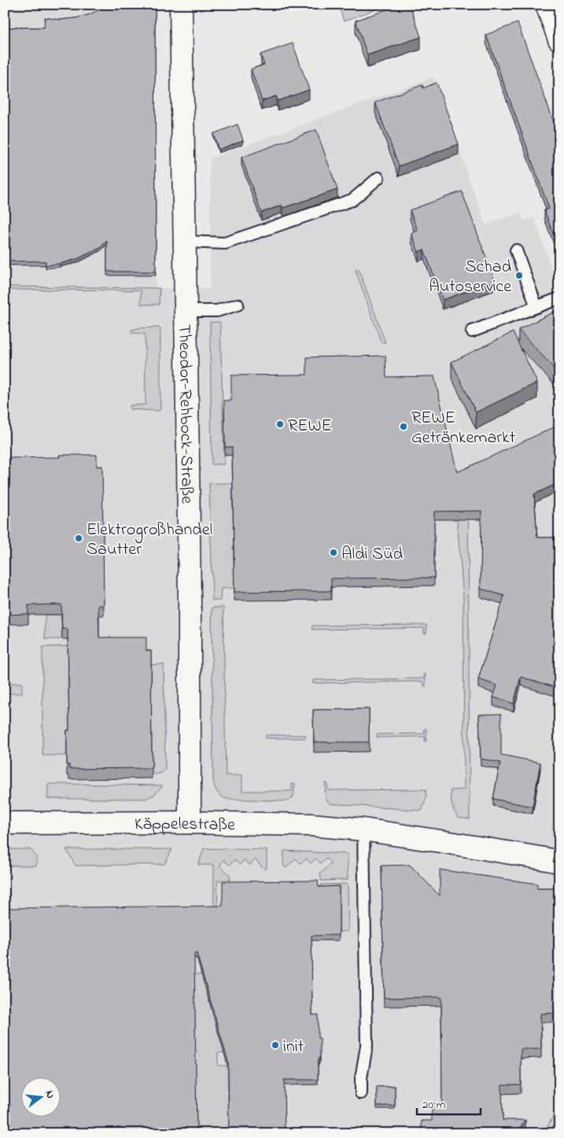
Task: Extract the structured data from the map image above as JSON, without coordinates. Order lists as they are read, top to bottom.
{
  "streets": {
    "street": ["Theodor-Rehbock-Straße", "Käppelestraße"]
  },
  "crossings": [
    ["Theodor-Rehbock-Straße", "Käppelestraße"]
  ],
  "places": [
    "Schad Autoservice",
    "REWE",
    "REWE Getränkemarkt",
    "Elektrogroßhandel Sautter",
    "Aldi Süd",
    "init"
  ],
  "scale_bar": "20 m",
  "north": "right"
}
